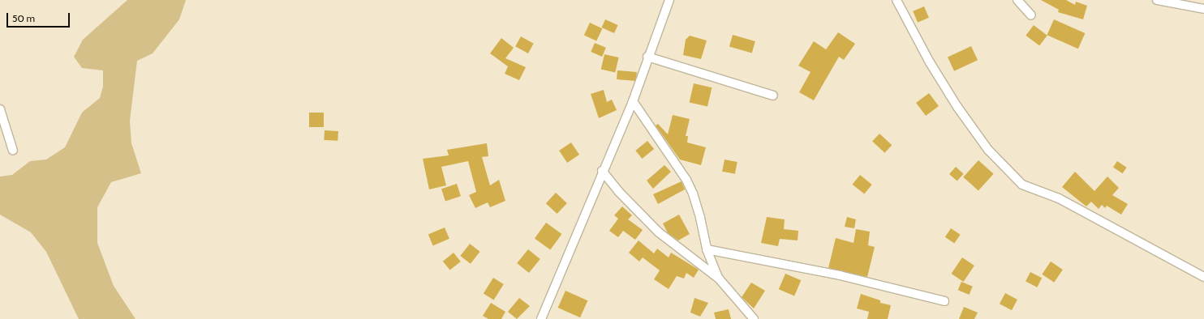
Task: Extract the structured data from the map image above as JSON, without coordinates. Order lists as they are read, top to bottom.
{
  "scale_bar": "50 m"
}
